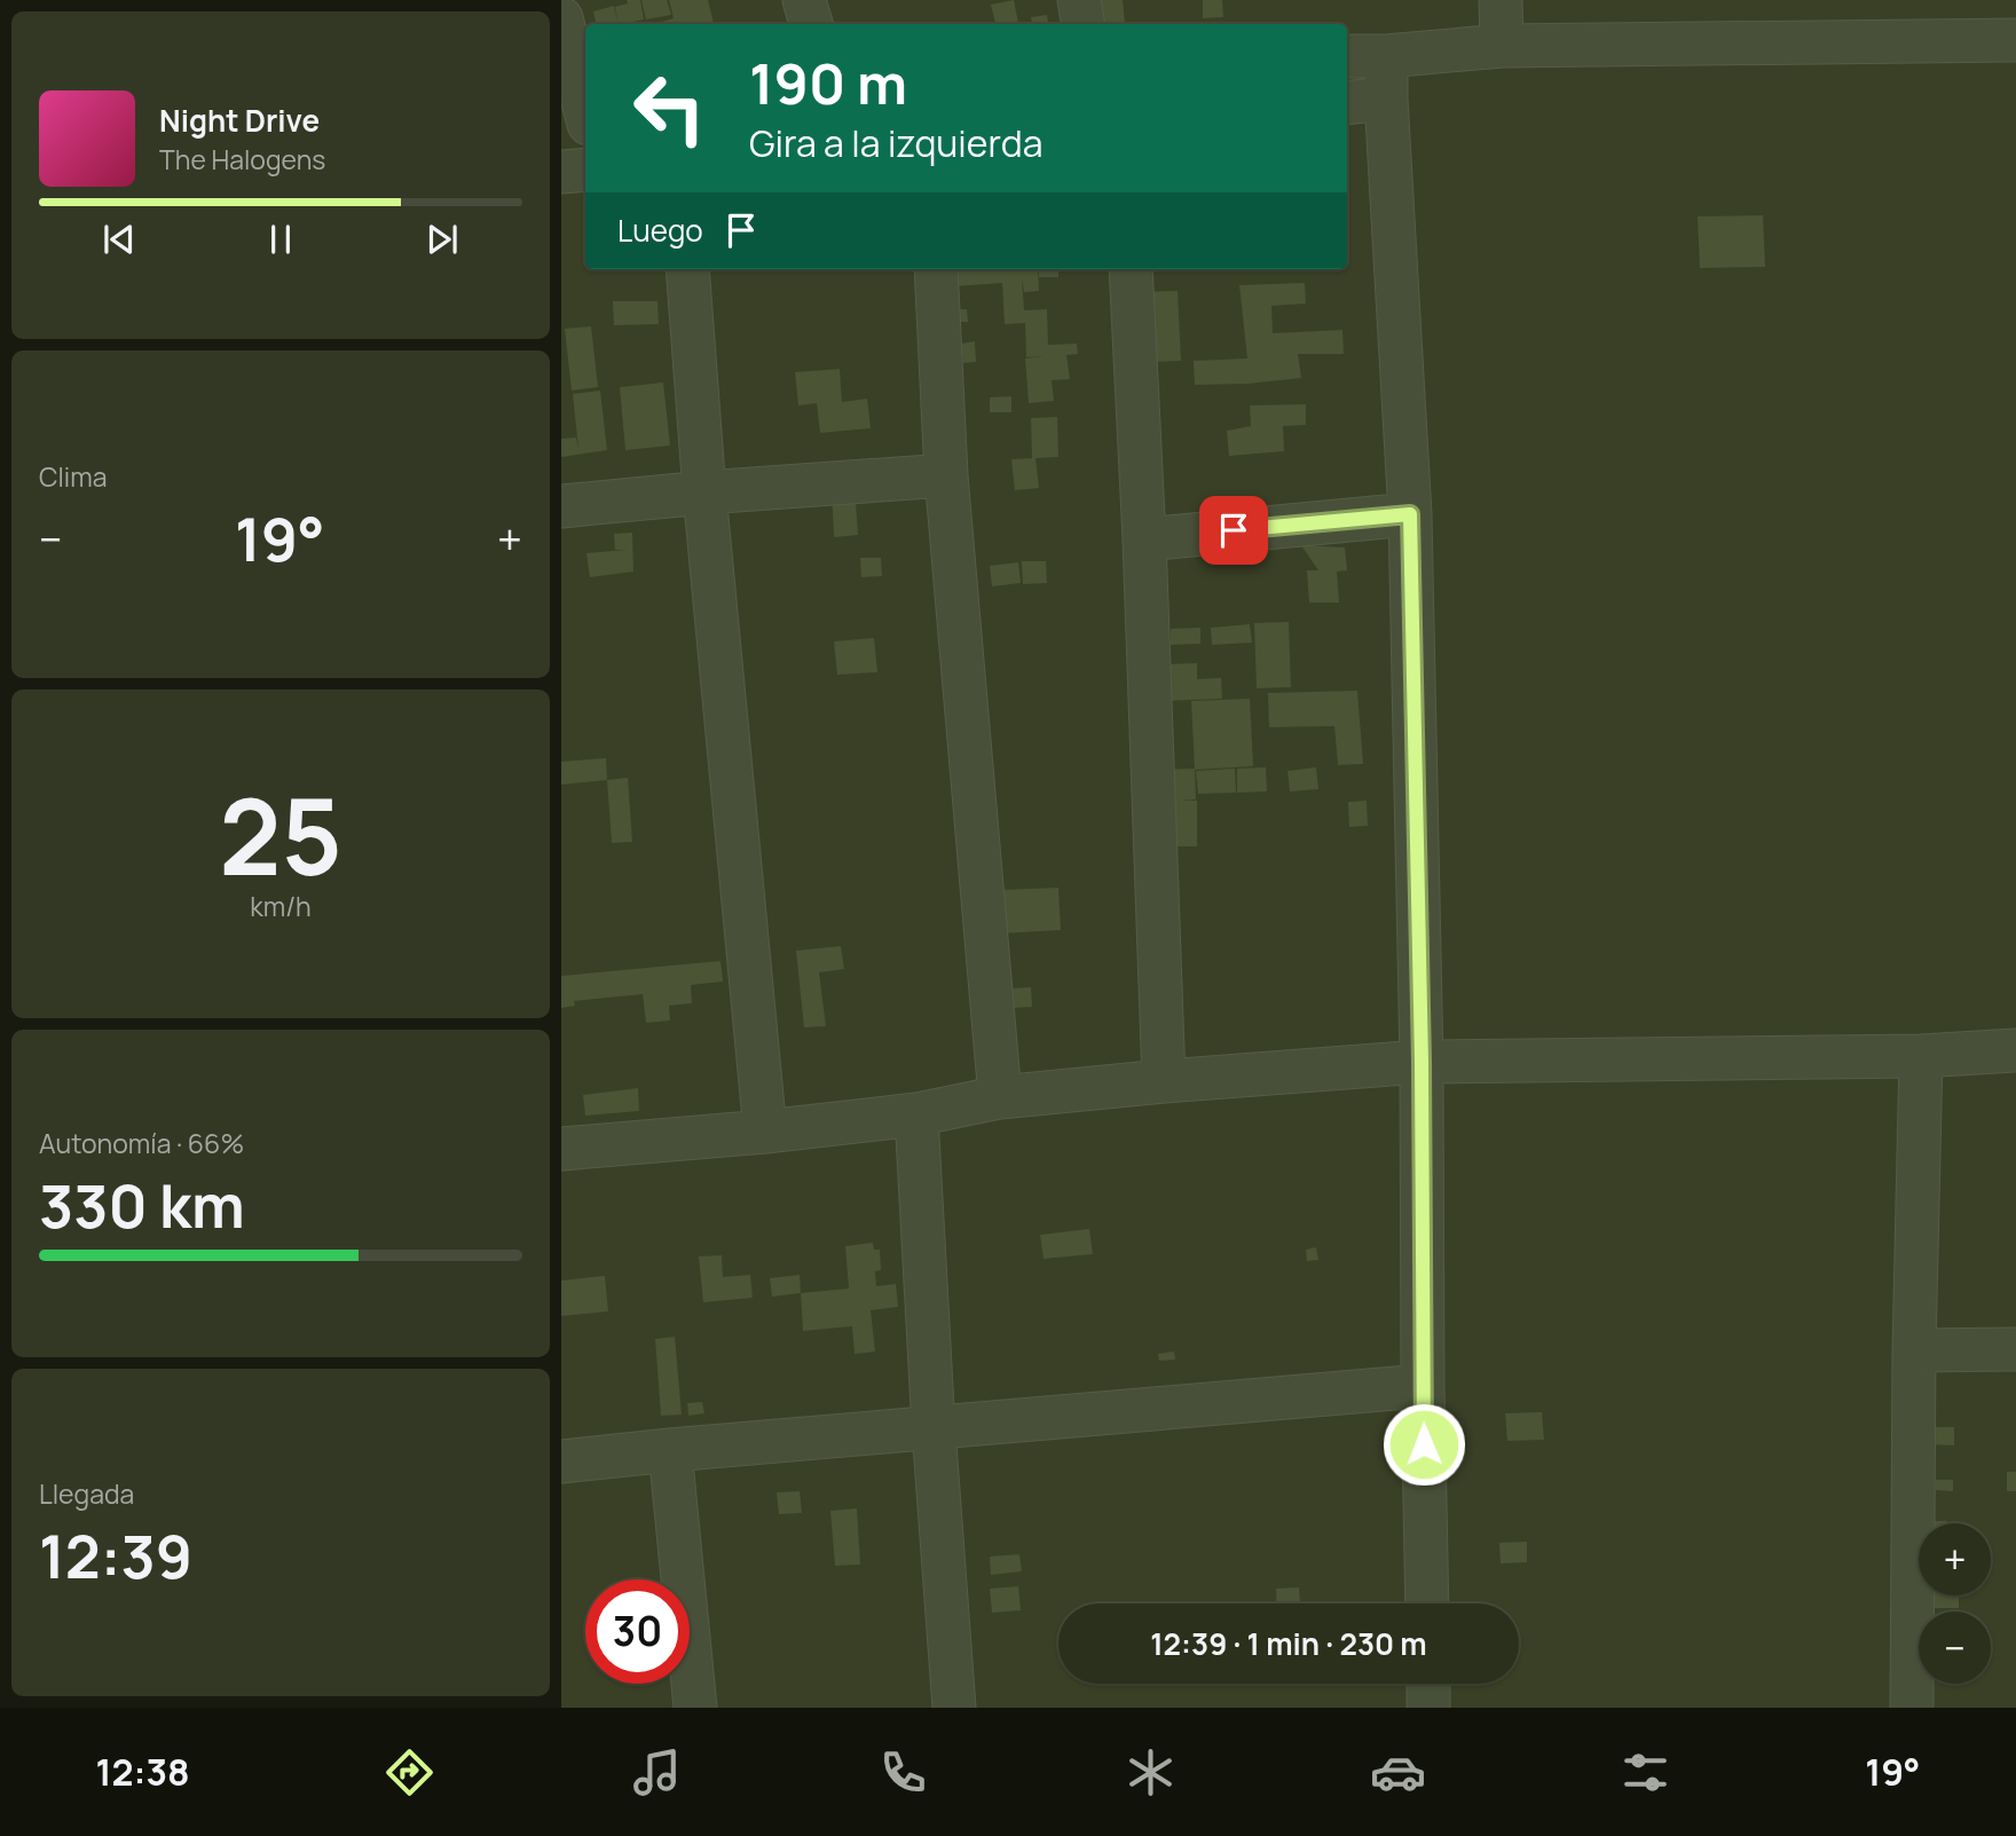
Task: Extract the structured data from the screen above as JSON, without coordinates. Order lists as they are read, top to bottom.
{
  "page": {
    "turn": ["190 m", "Gira a la izquierda"],
    "song": ["Night Drive", "The Halogens"],
    "then": "Luego",
    "tile": [
      "Clima",
      ["25", "km/h"],
      ["Autonomía · 66%", "330 km"],
      ["Llegada", "12:39"]
    ],
    "heat": ["−", "19°", "+"],
    "map_buttons": ["+", "−"],
    "limit": "30",
    "trip": "12:39 · 1 min · 230 m",
    "tabs": ["12:38", "19°"]
  }
}
